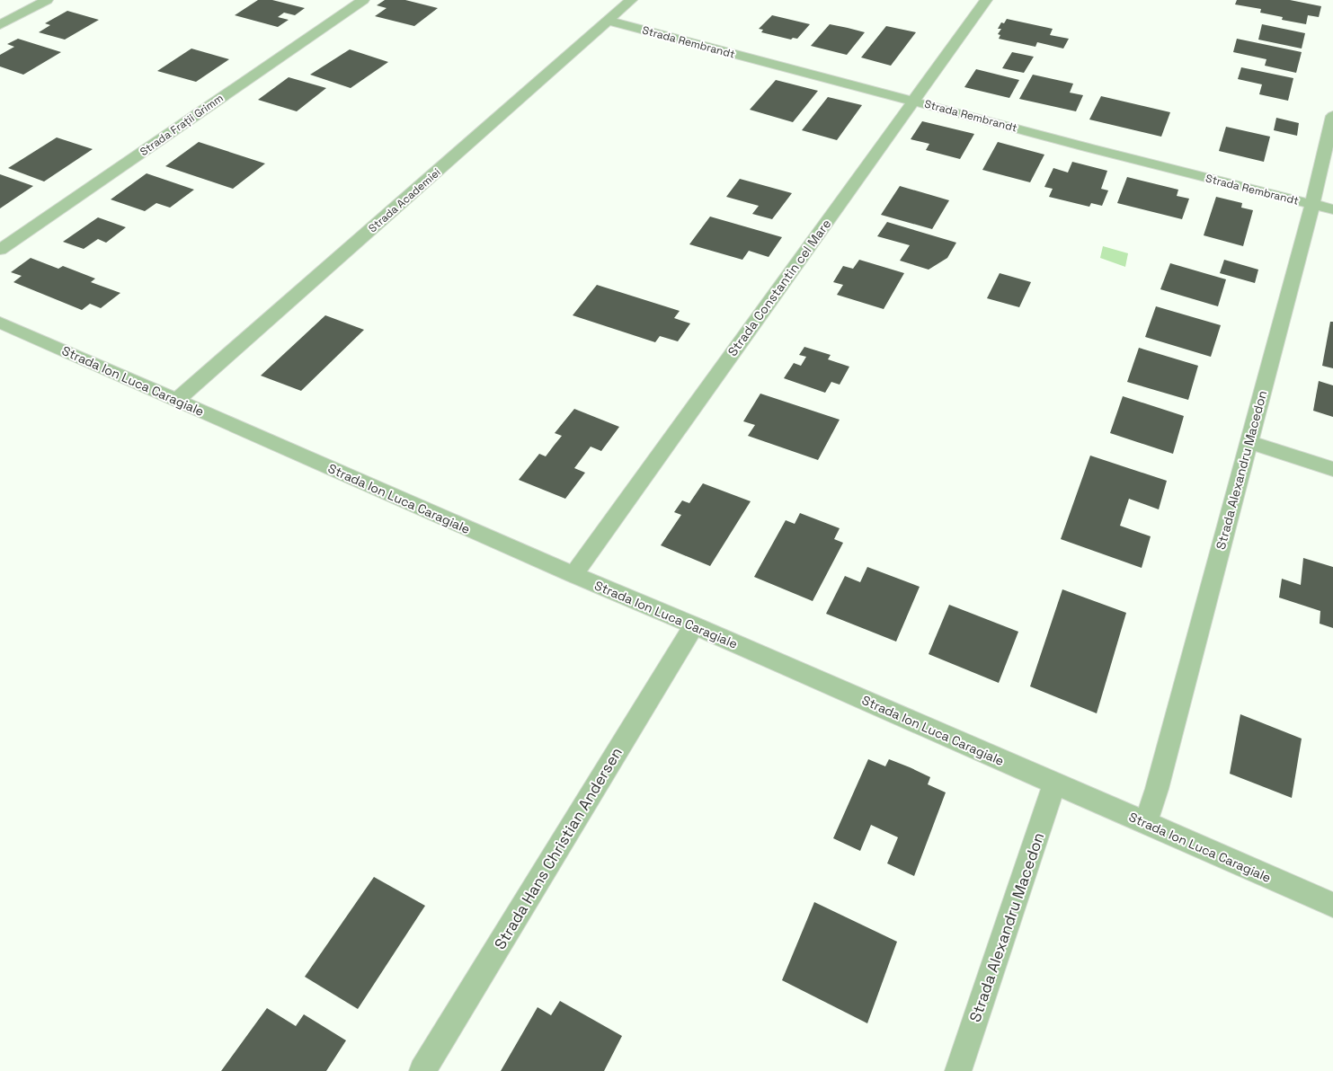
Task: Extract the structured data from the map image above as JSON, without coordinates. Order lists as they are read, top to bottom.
{
  "streets": {
    "street": [
      "Strada Rembrandt",
      "Strada Frații Grimm",
      "Strada Academiei",
      "Strada Constantin cel Mare",
      "Strada Ion Luca Caragiale",
      "Strada Alexandru Macedon",
      "Strada Hans Christian Andersen"
    ]
  },
  "crossings": [
    ["Strada Rembrandt", "Strada Academiei"],
    ["Strada Rembrandt", "Strada Constantin cel Mare"],
    ["Strada Rembrandt", "Strada Alexandru Macedon"],
    ["Strada Academiei", "Strada Ion Luca Caragiale"],
    ["Strada Constantin cel Mare", "Strada Ion Luca Caragiale"],
    ["Strada Ion Luca Caragiale", "Strada Alexandru Macedon"],
    ["Strada Ion Luca Caragiale", "Strada Hans Christian Andersen"]
  ]
}
